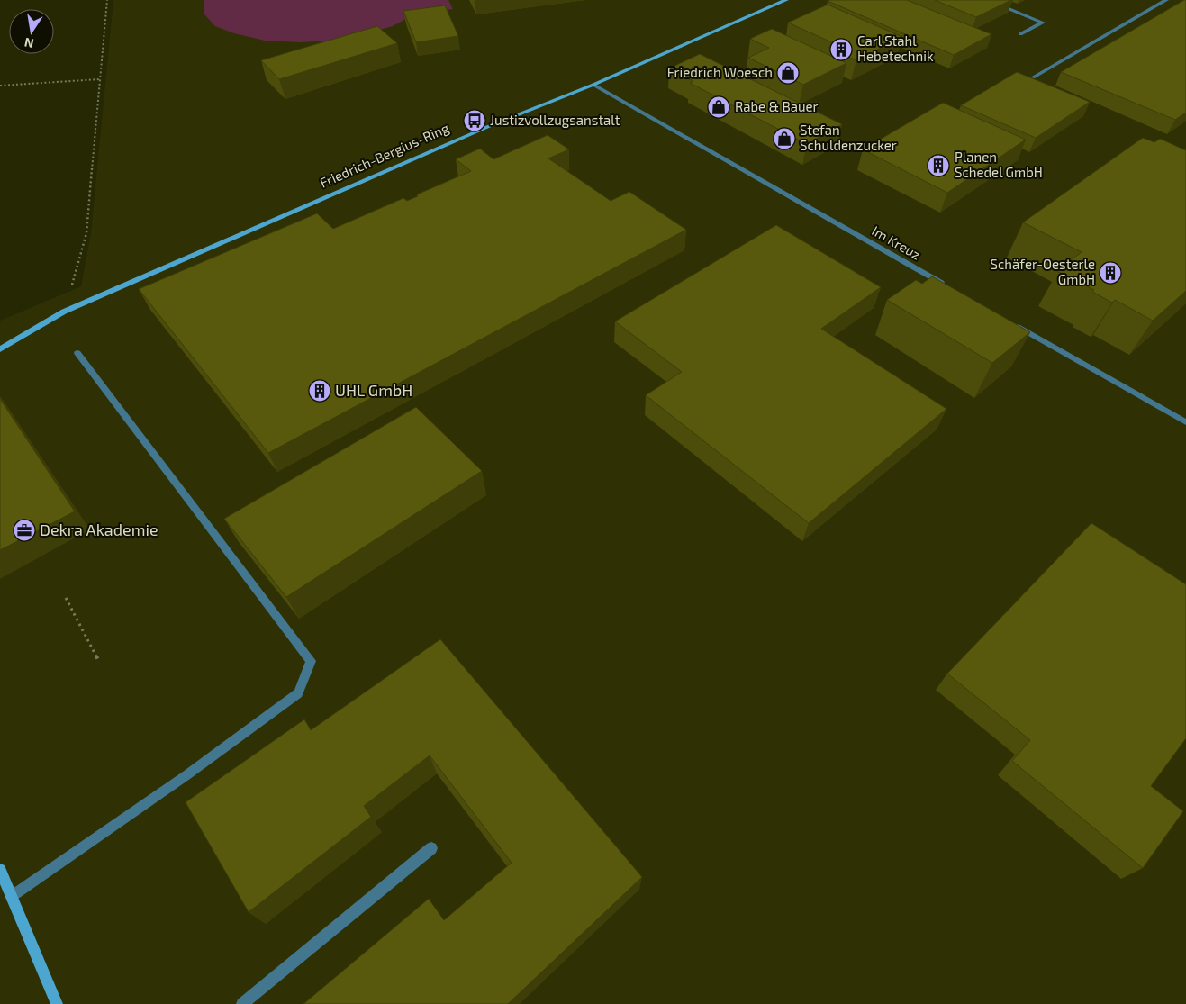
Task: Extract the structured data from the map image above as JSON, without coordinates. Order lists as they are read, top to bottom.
{
  "streets": {
    "street": ["Friedrich-Bergius-Ring", "Im Kreuz"]
  },
  "crossings": [
    ["Friedrich-Bergius-Ring", "Im Kreuz"]
  ],
  "places": {
    "building": [
      "Carl Stahl Hebetechnik",
      "Planen Schedel GmbH",
      "Schäfer-Oesterle GmbH",
      "UHL GmbH"
    ],
    "shop": ["Friedrich Woesch", "Rabe & Bauer", "Stefan Schuldenzucker"],
    "bus stop": ["Justizvollzugsanstalt"],
    "office": ["Dekra Akademie"]
  },
  "north": "bottom"
}
